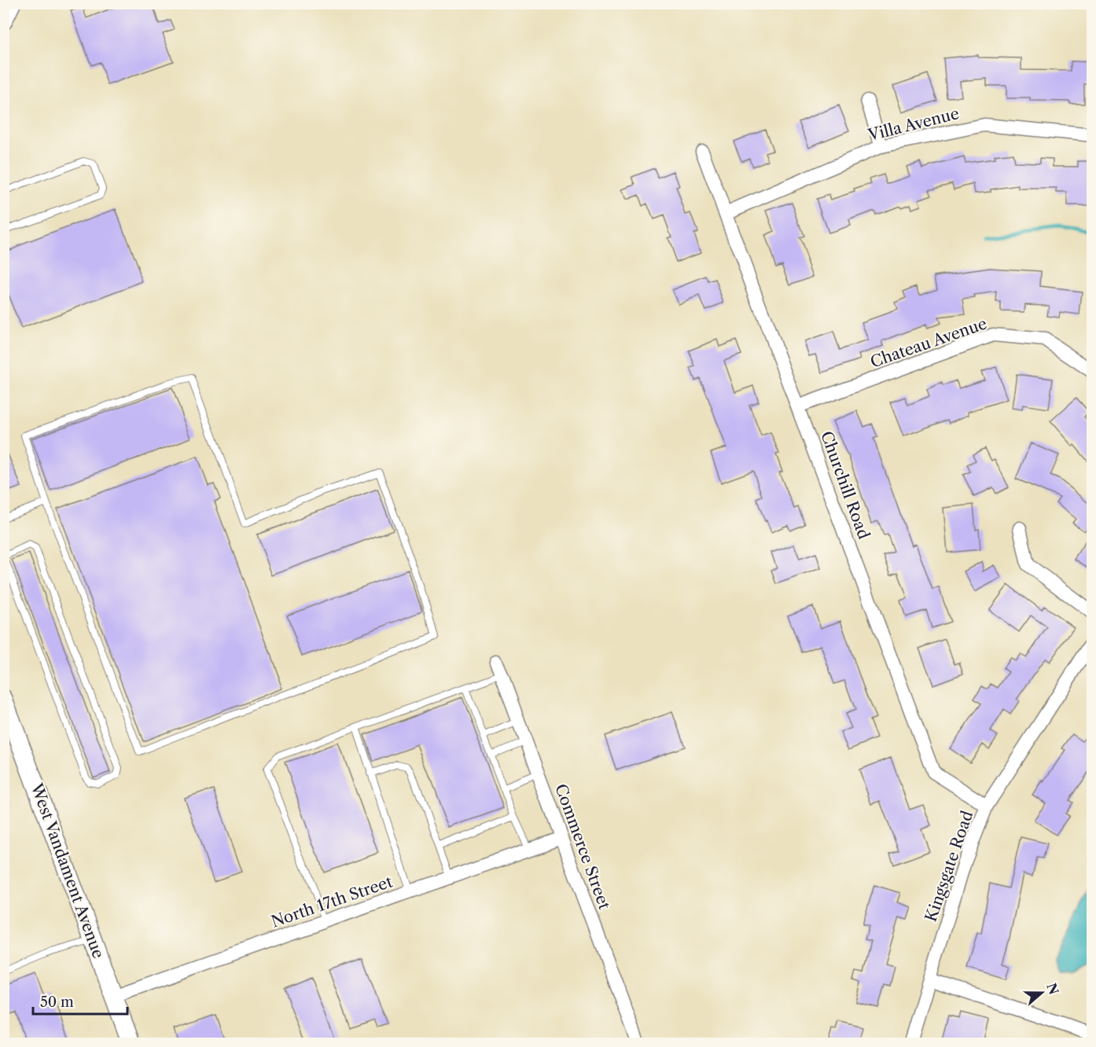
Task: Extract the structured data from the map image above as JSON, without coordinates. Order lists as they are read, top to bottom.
{
  "streets": {
    "street": [
      "Villa Avenue",
      "Chateau Avenue",
      "Churchill Road",
      "Commerce Street",
      "Kingsgate Road",
      "West Vandament Avenue",
      "North 17th Street"
    ]
  },
  "crossings": [
    ["Villa Avenue", "Churchill Road"],
    ["Chateau Avenue", "Churchill Road"],
    ["Churchill Road", "Kingsgate Road"],
    ["Commerce Street", "North 17th Street"],
    ["West Vandament Avenue", "North 17th Street"]
  ],
  "scale_bar": "50 m",
  "north": "right"
}
